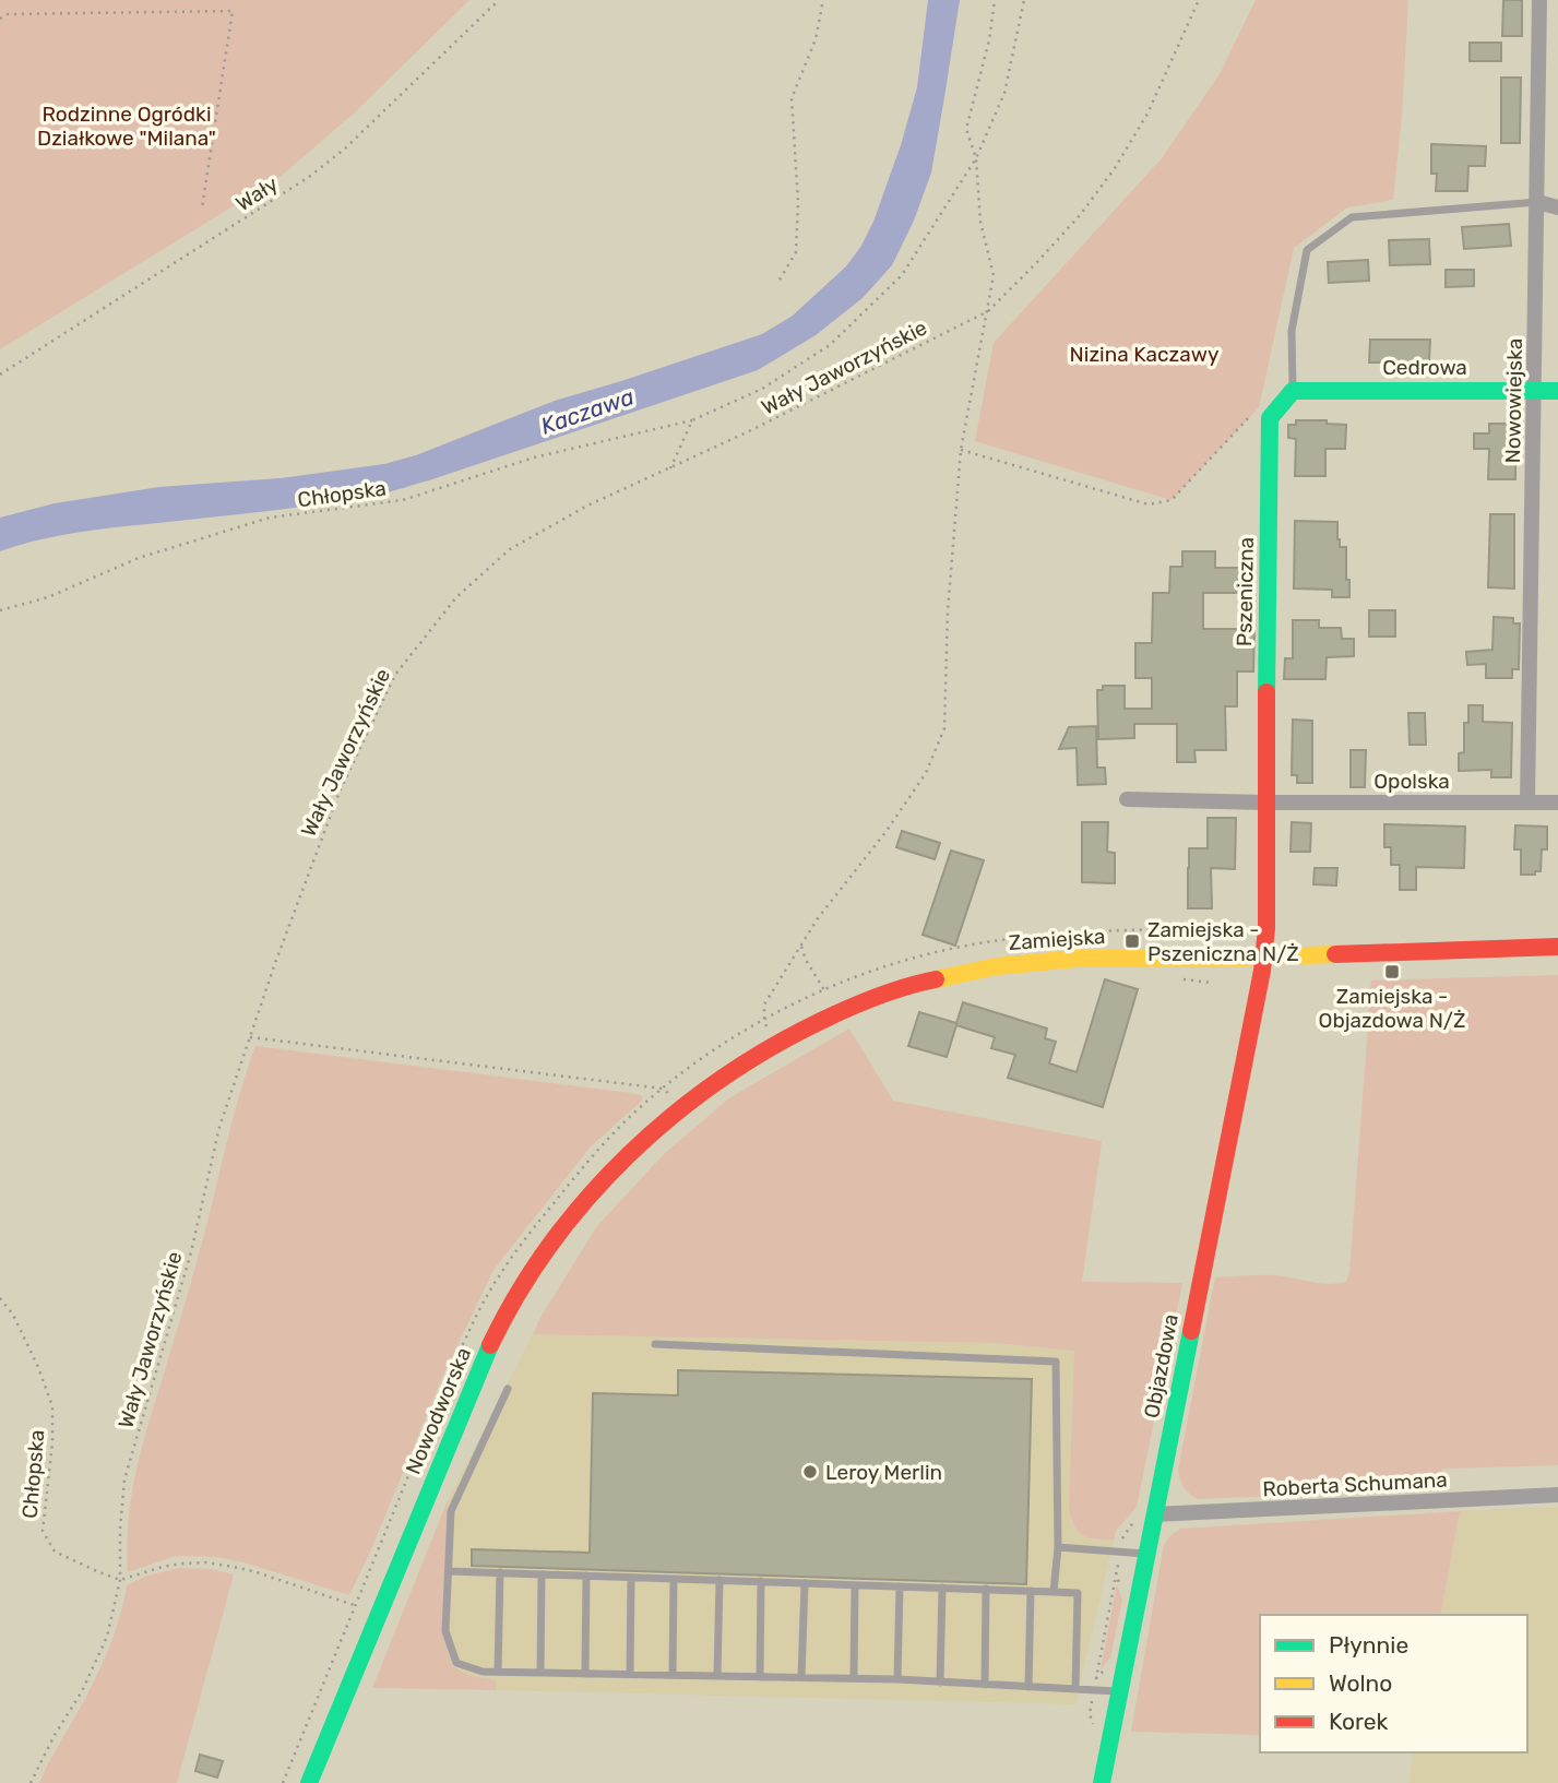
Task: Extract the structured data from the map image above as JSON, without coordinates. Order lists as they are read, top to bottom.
{
  "streets": {
    "street": [
      "Cedrowa",
      "Nowowiejska",
      "Pszeniczna",
      "Opolska",
      "Zamiejska",
      "Objazdowa",
      "Nowodworska",
      "Roberta Schumana"
    ],
    "path": ["Wały", "Wały Jaworzyńskie", "Chłopska"]
  },
  "crossings": [
    ["Wały Jaworzyńskie", "Chłopska"],
    ["Cedrowa", "Nowowiejska"],
    ["Nowowiejska", "Opolska"],
    ["Pszeniczna", "Opolska"],
    ["Pszeniczna", "Zamiejska"],
    ["Pszeniczna", "Objazdowa"],
    ["Zamiejska", "Objazdowa"],
    ["Zamiejska", "Nowodworska"],
    ["Objazdowa", "Roberta Schumana"]
  ],
  "water": ["Kaczawa"],
  "parks": ["Rodzinne Ogródki Działkowe \"Milana\"", "Nizina Kaczawy"],
  "places": {
    "transit": ["Zamiejska - Pszeniczna N/Ż", "Zamiejska - Objazdowa N/Ż"],
    "other": ["Leroy Merlin"]
  },
  "legend": ["Płynnie", "Wolno", "Korek"]
}
